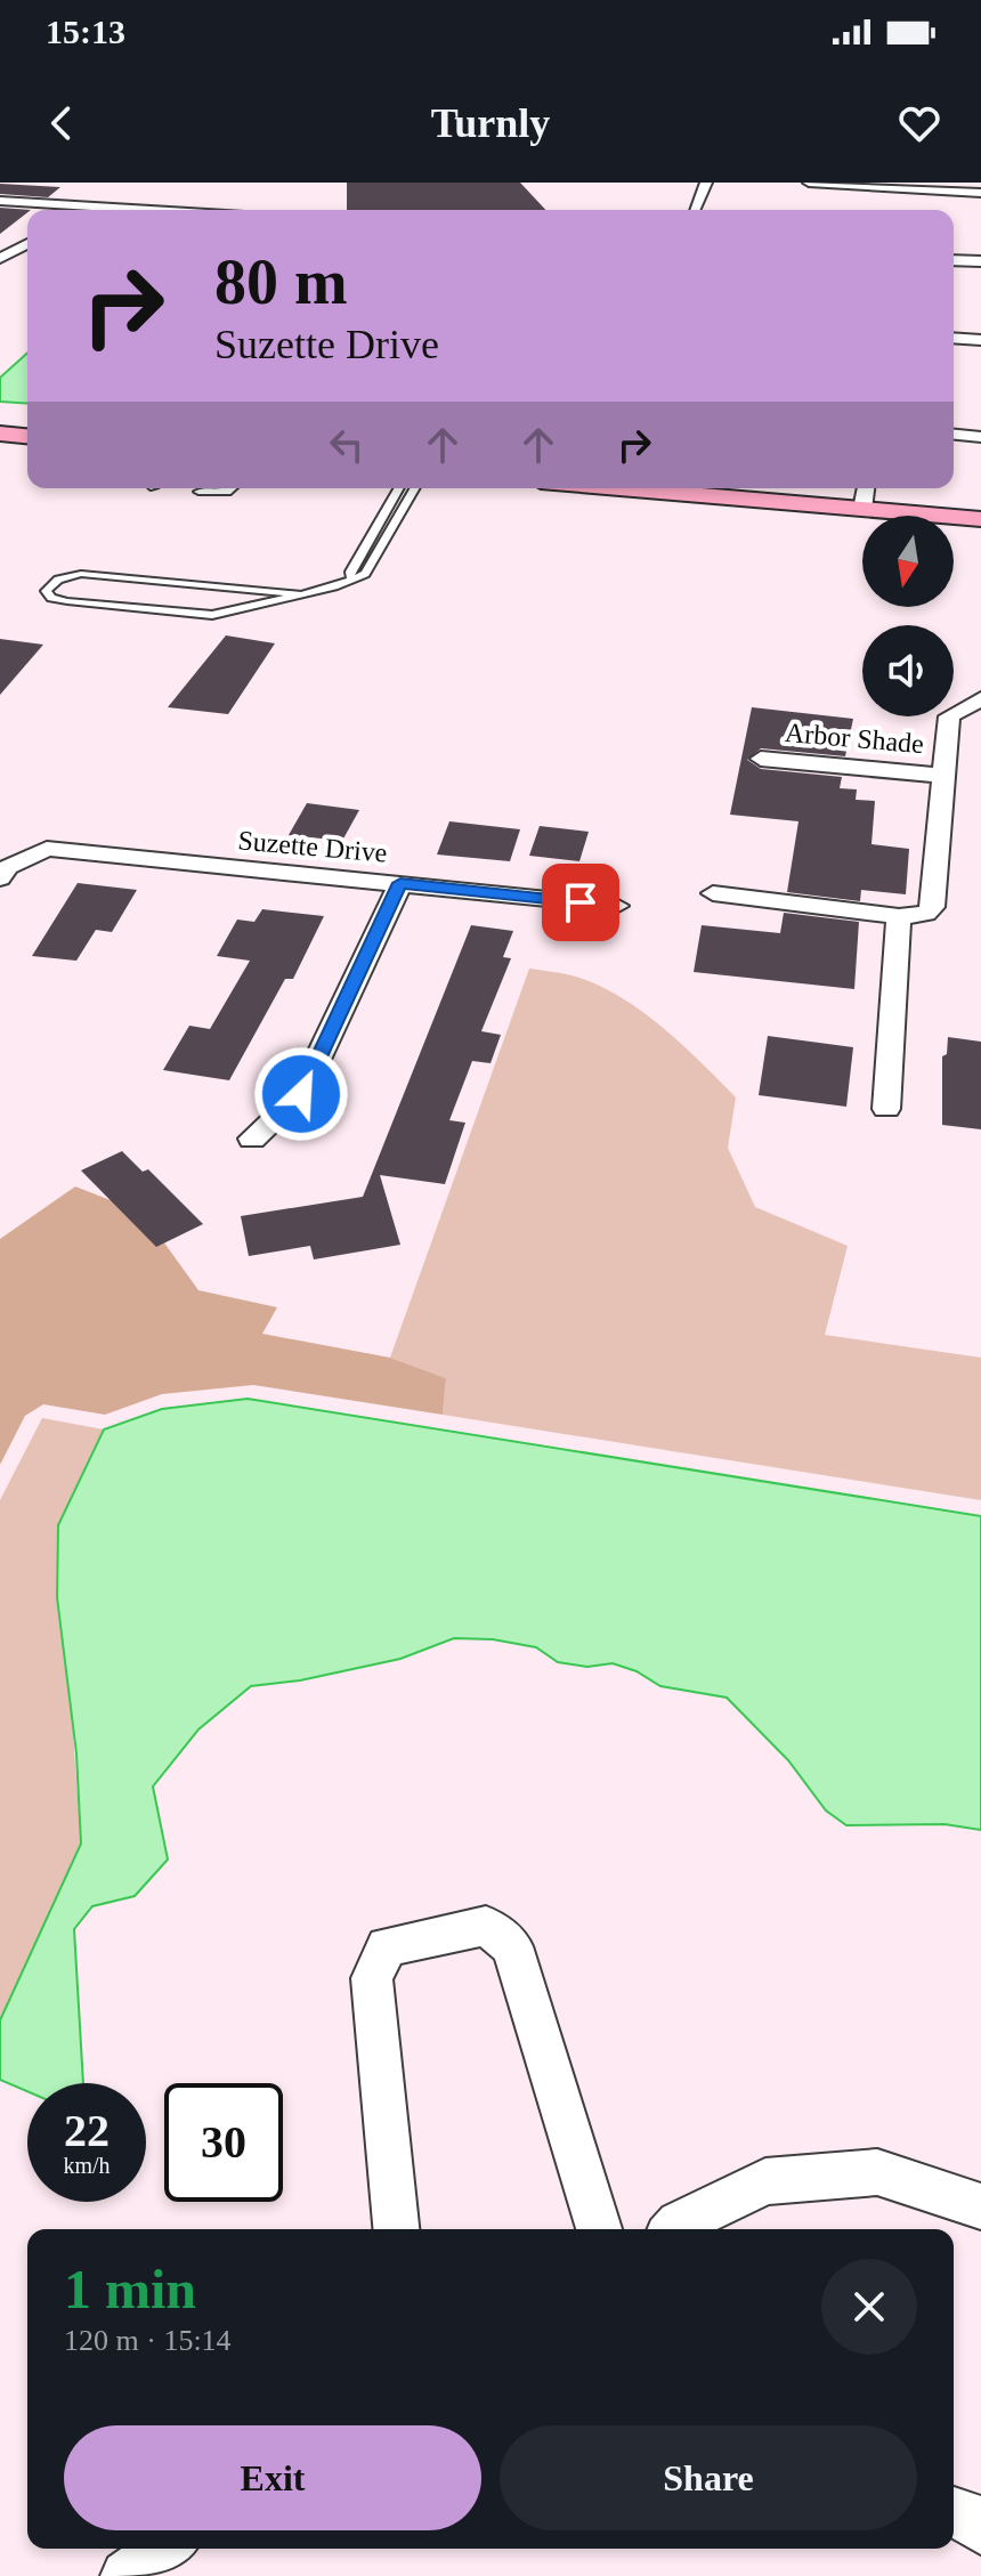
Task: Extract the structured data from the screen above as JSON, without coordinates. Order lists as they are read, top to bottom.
{
  "streets": {
    "street": ["Arbor Shade", "Suzette Drive"]
  },
  "north": "bottom",
  "page": {
    "status": "15:13",
    "header": "Turnly",
    "turn": ["80 m", "Suzette Drive"],
    "speed": "22 km/h",
    "limit": "30",
    "heading": ["1 min", "120 m · 15:14"],
    "buttons": ["Exit", "Share"]
  }
}
